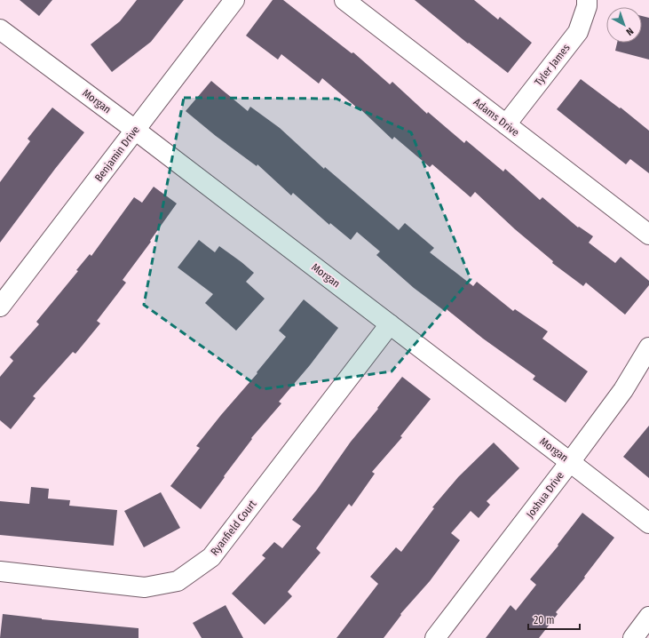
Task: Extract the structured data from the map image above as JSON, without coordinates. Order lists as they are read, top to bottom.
{
  "streets": {
    "street": [
      "Tyler James",
      "Morgan",
      "Adams Drive",
      "Benjamin Drive",
      "Joshua Drive",
      "Ryanfield Court"
    ]
  },
  "crossings": [
    ["Tyler James", "Adams Drive"],
    ["Morgan", "Benjamin Drive"],
    ["Morgan", "Joshua Drive"],
    ["Morgan", "Ryanfield Court"]
  ],
  "scale_bar": "20 m",
  "north": "bottom right"
}
